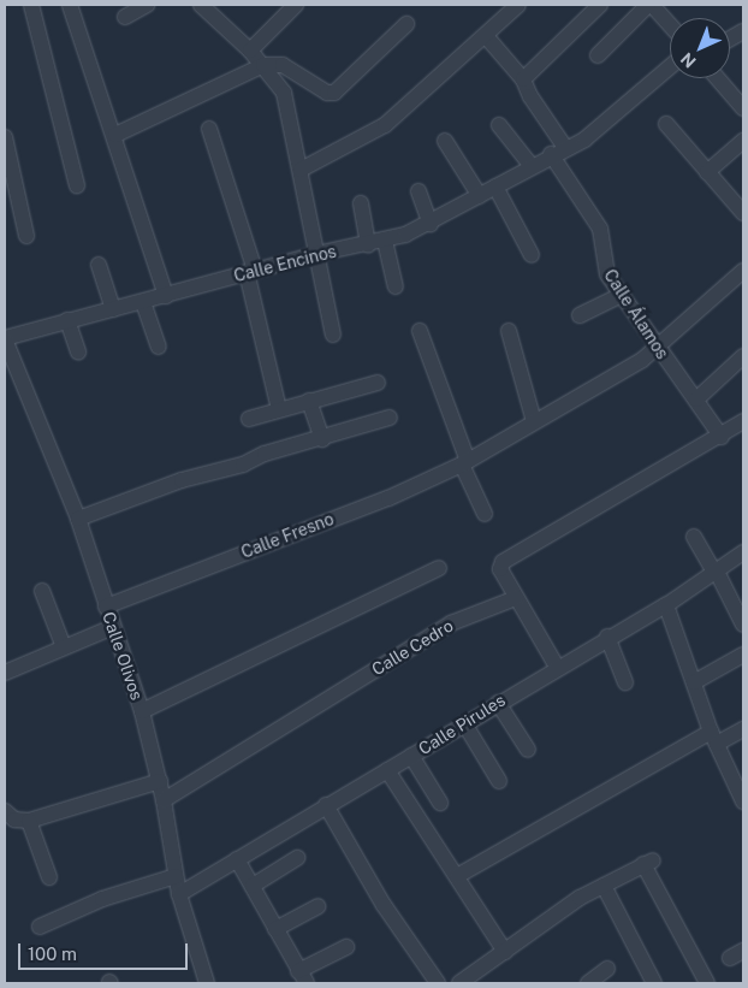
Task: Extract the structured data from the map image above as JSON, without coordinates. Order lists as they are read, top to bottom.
{
  "streets": {
    "street": [
      "Calle Encinos",
      "Calle Álamos",
      "Calle Fresno",
      "Calle Cedro",
      "Calle Olivos",
      "Calle Pirules"
    ]
  },
  "crossings": [
    ["Calle Encinos", "Calle Álamos"],
    ["Calle Encinos", "Calle Olivos"],
    ["Calle Álamos", "Calle Fresno"],
    ["Calle Fresno", "Calle Olivos"],
    ["Calle Cedro", "Calle Olivos"],
    ["Calle Olivos", "Calle Pirules"]
  ],
  "scale_bar": "100 m",
  "north": "bottom left"
}
